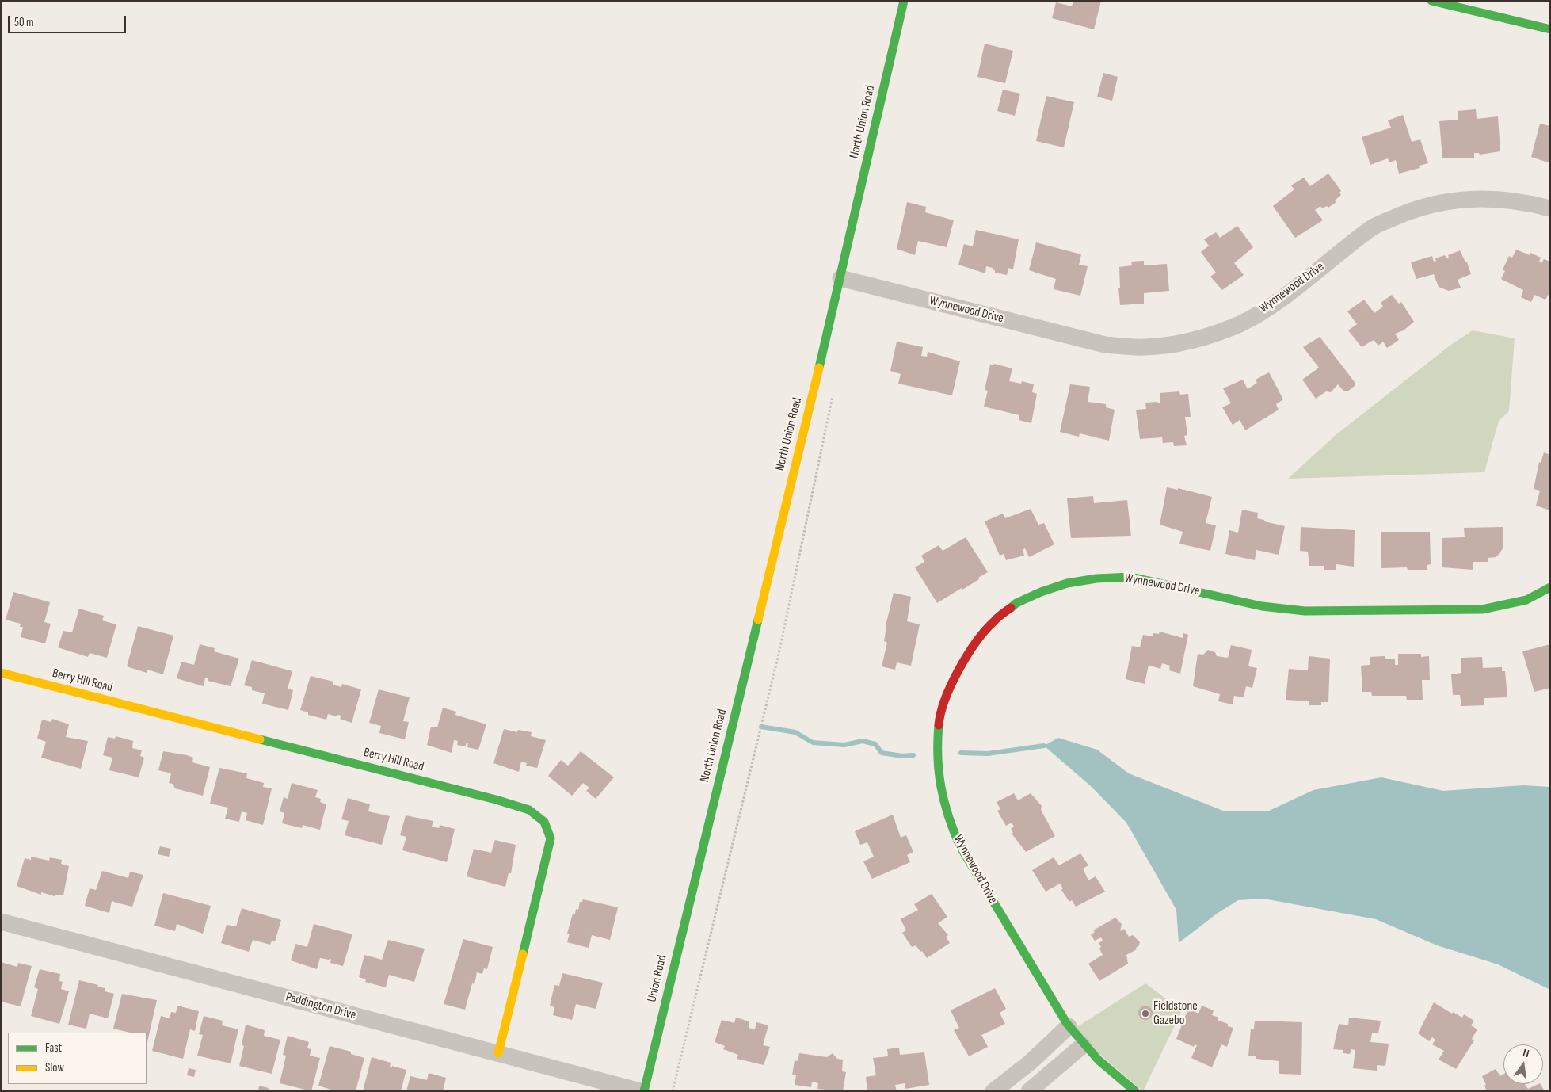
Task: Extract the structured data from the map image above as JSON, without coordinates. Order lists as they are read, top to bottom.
{
  "streets": {
    "street": [
      "North Union Road",
      "Wynnewood Drive",
      "Berry Hill Road",
      "Union Road",
      "Paddington Drive"
    ]
  },
  "crossings": [
    ["North Union Road", "Wynnewood Drive"],
    ["North Union Road", "Union Road"],
    ["Berry Hill Road", "Paddington Drive"]
  ],
  "places": ["Fieldstone Gazebo"],
  "legend": ["Fast", "Slow"],
  "scale_bar": "50 m",
  "north": "top"
}
